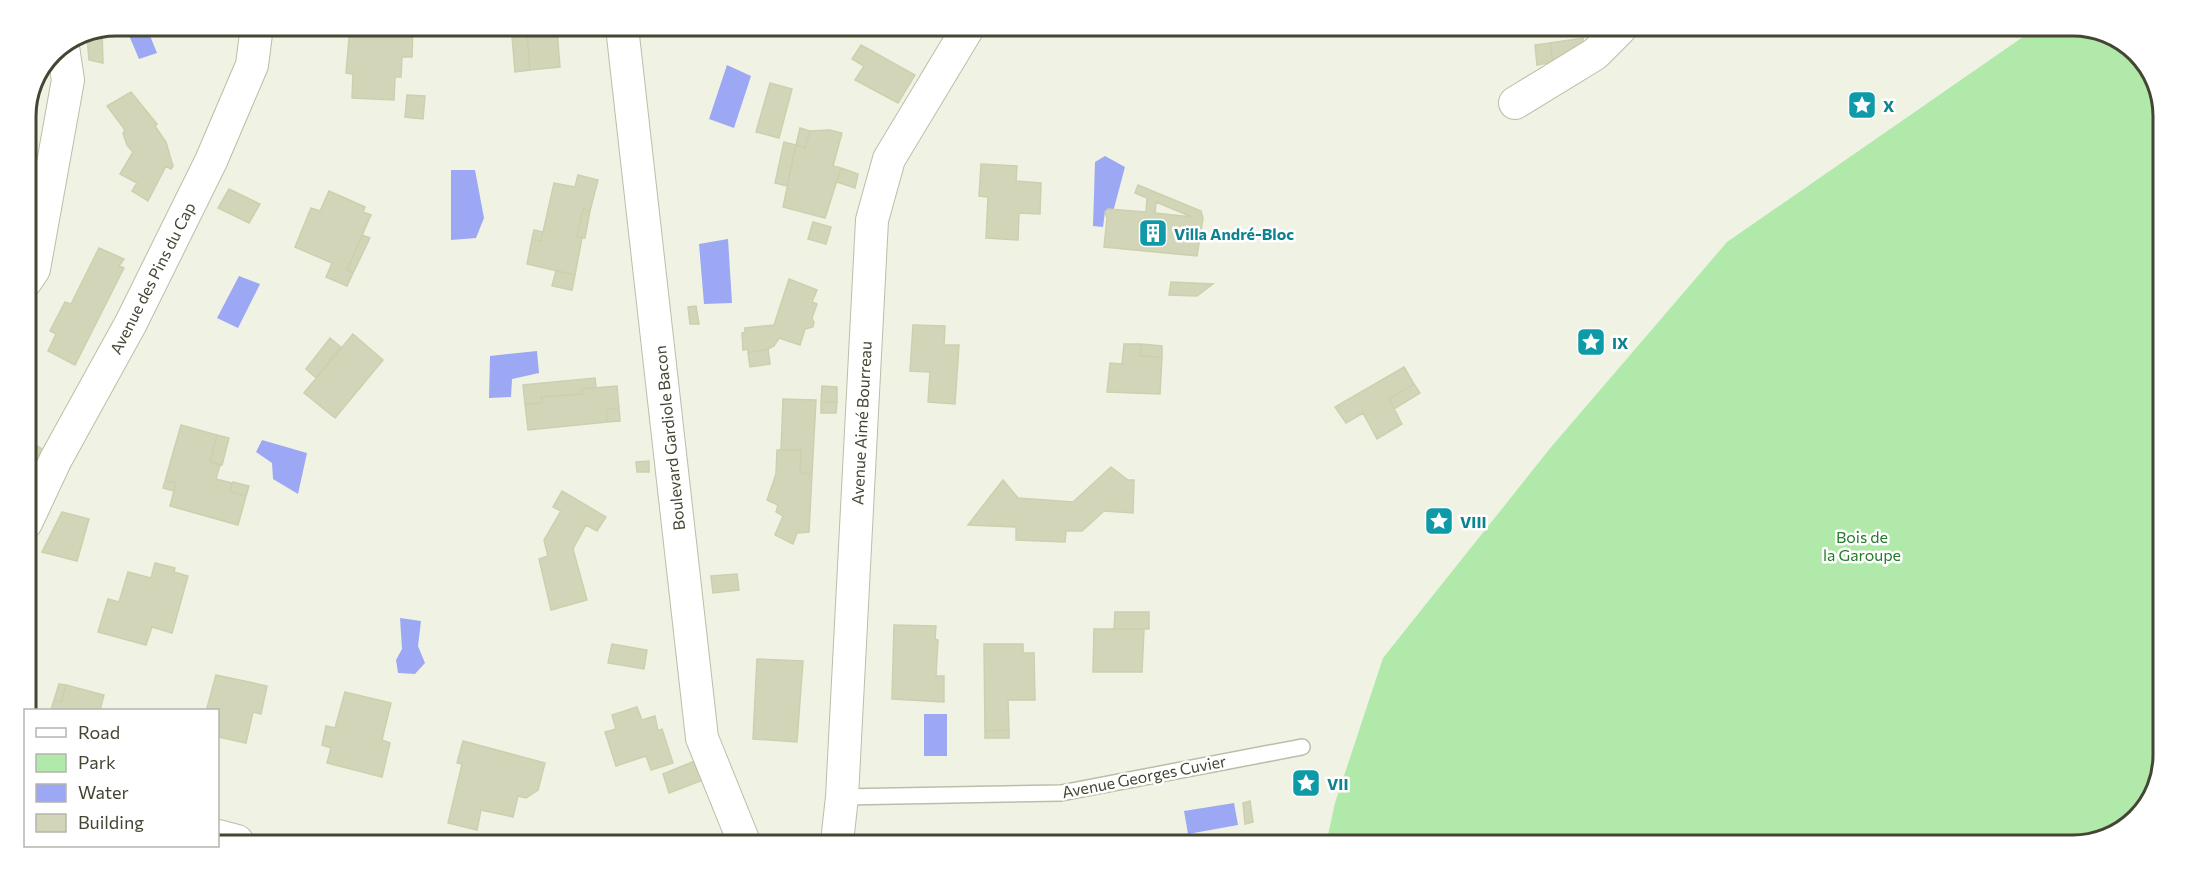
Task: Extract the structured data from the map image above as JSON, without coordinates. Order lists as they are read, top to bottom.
{
  "streets": {
    "street": ["Avenue des Pins du Cap", "Avenue Aimé Bourreau", "Boulevard Gardiole Bacon"],
    "lane": ["Avenue Georges Cuvier"]
  },
  "crossings": [
    ["Avenue Aimé Bourreau", "Avenue Georges Cuvier"]
  ],
  "parks": ["Bois de la Garoupe"],
  "places": {
    "place": [
      "X",
      "IX",
      "VIII",
      "VII"
    ],
    "building": ["Villa André-Bloc"]
  },
  "legend": [
    "Road",
    "Park",
    "Water",
    "Building"
  ]
}
